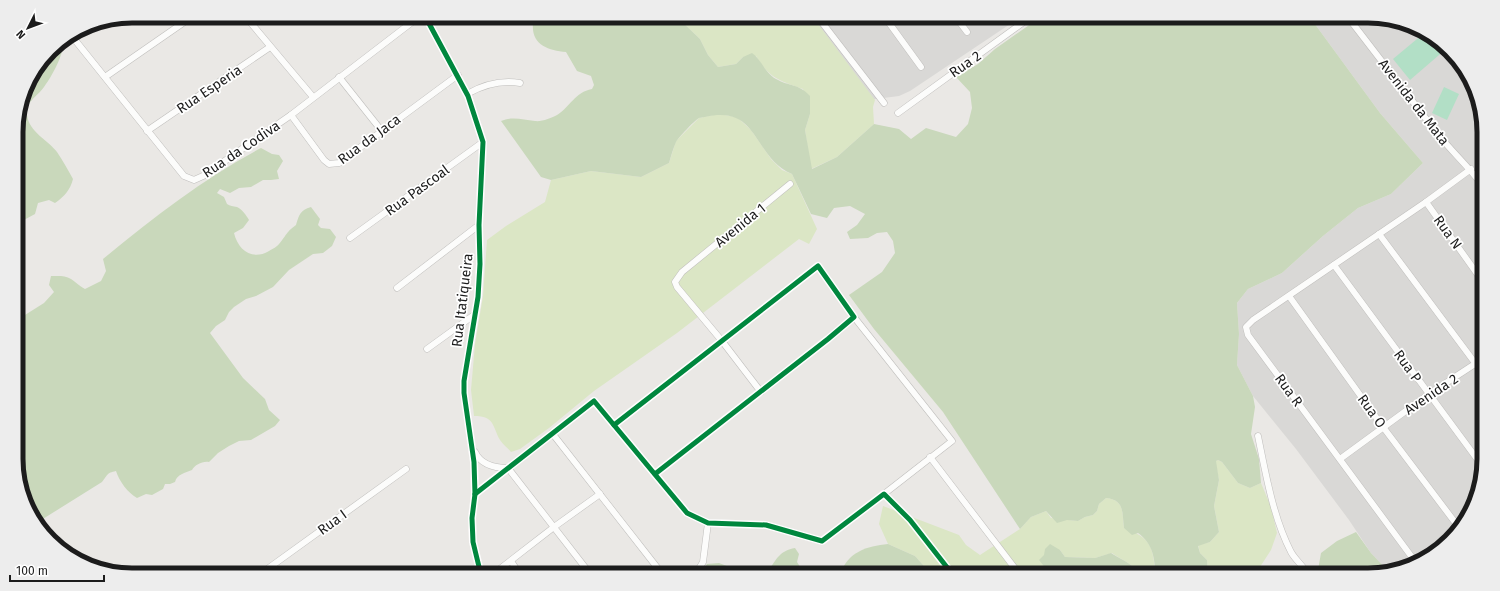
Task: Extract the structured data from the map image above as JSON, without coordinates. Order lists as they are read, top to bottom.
{
  "streets": {
    "street": [
      "Rua 2",
      "Rua Esperia",
      "Avenida da Mata",
      "Rua da Jaca",
      "Rua da Codiva",
      "Rua Pascoal",
      "Avenida 1",
      "Rua N",
      "Rua Itatiqueira",
      "Rua P",
      "Rua R",
      "Avenida 2",
      "Rua O",
      "Rua I"
    ]
  },
  "crossings": [
    ["Rua Esperia", "Rua da Codiva"],
    ["Rua da Jaca", "Rua da Codiva"],
    ["Rua da Jaca", "Rua Itatiqueira"],
    ["Rua Pascoal", "Rua Itatiqueira"],
    ["Rua P", "Avenida 2"],
    ["Rua R", "Avenida 2"],
    ["Rua R", "Rua O"],
    ["Avenida 2", "Rua O"]
  ],
  "scale_bar": "100 m",
  "north": "bottom left"
}
